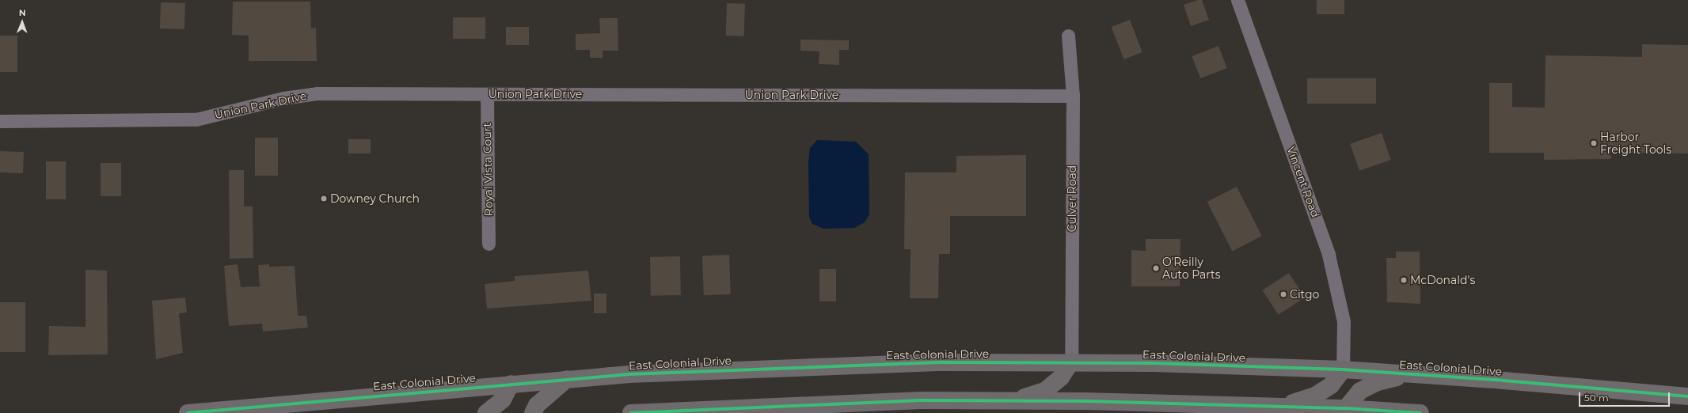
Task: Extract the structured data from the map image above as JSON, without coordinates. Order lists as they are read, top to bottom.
{
  "streets": {
    "highway": ["East Colonial Drive"],
    "street": [
      "Union Park Drive",
      "Royal Vista Court",
      "Vincent Road",
      "Culver Road"
    ]
  },
  "crossings": [
    ["Union Park Drive", "Royal Vista Court"],
    ["Union Park Drive", "Culver Road"],
    ["Vincent Road", "East Colonial Drive"],
    ["Culver Road", "East Colonial Drive"]
  ],
  "places": [
    "Harbor Freight Tools",
    "Downey Church",
    "O'Reilly Auto Parts",
    "McDonald's",
    "Citgo"
  ],
  "scale_bar": "50 m",
  "north": "top"
}
